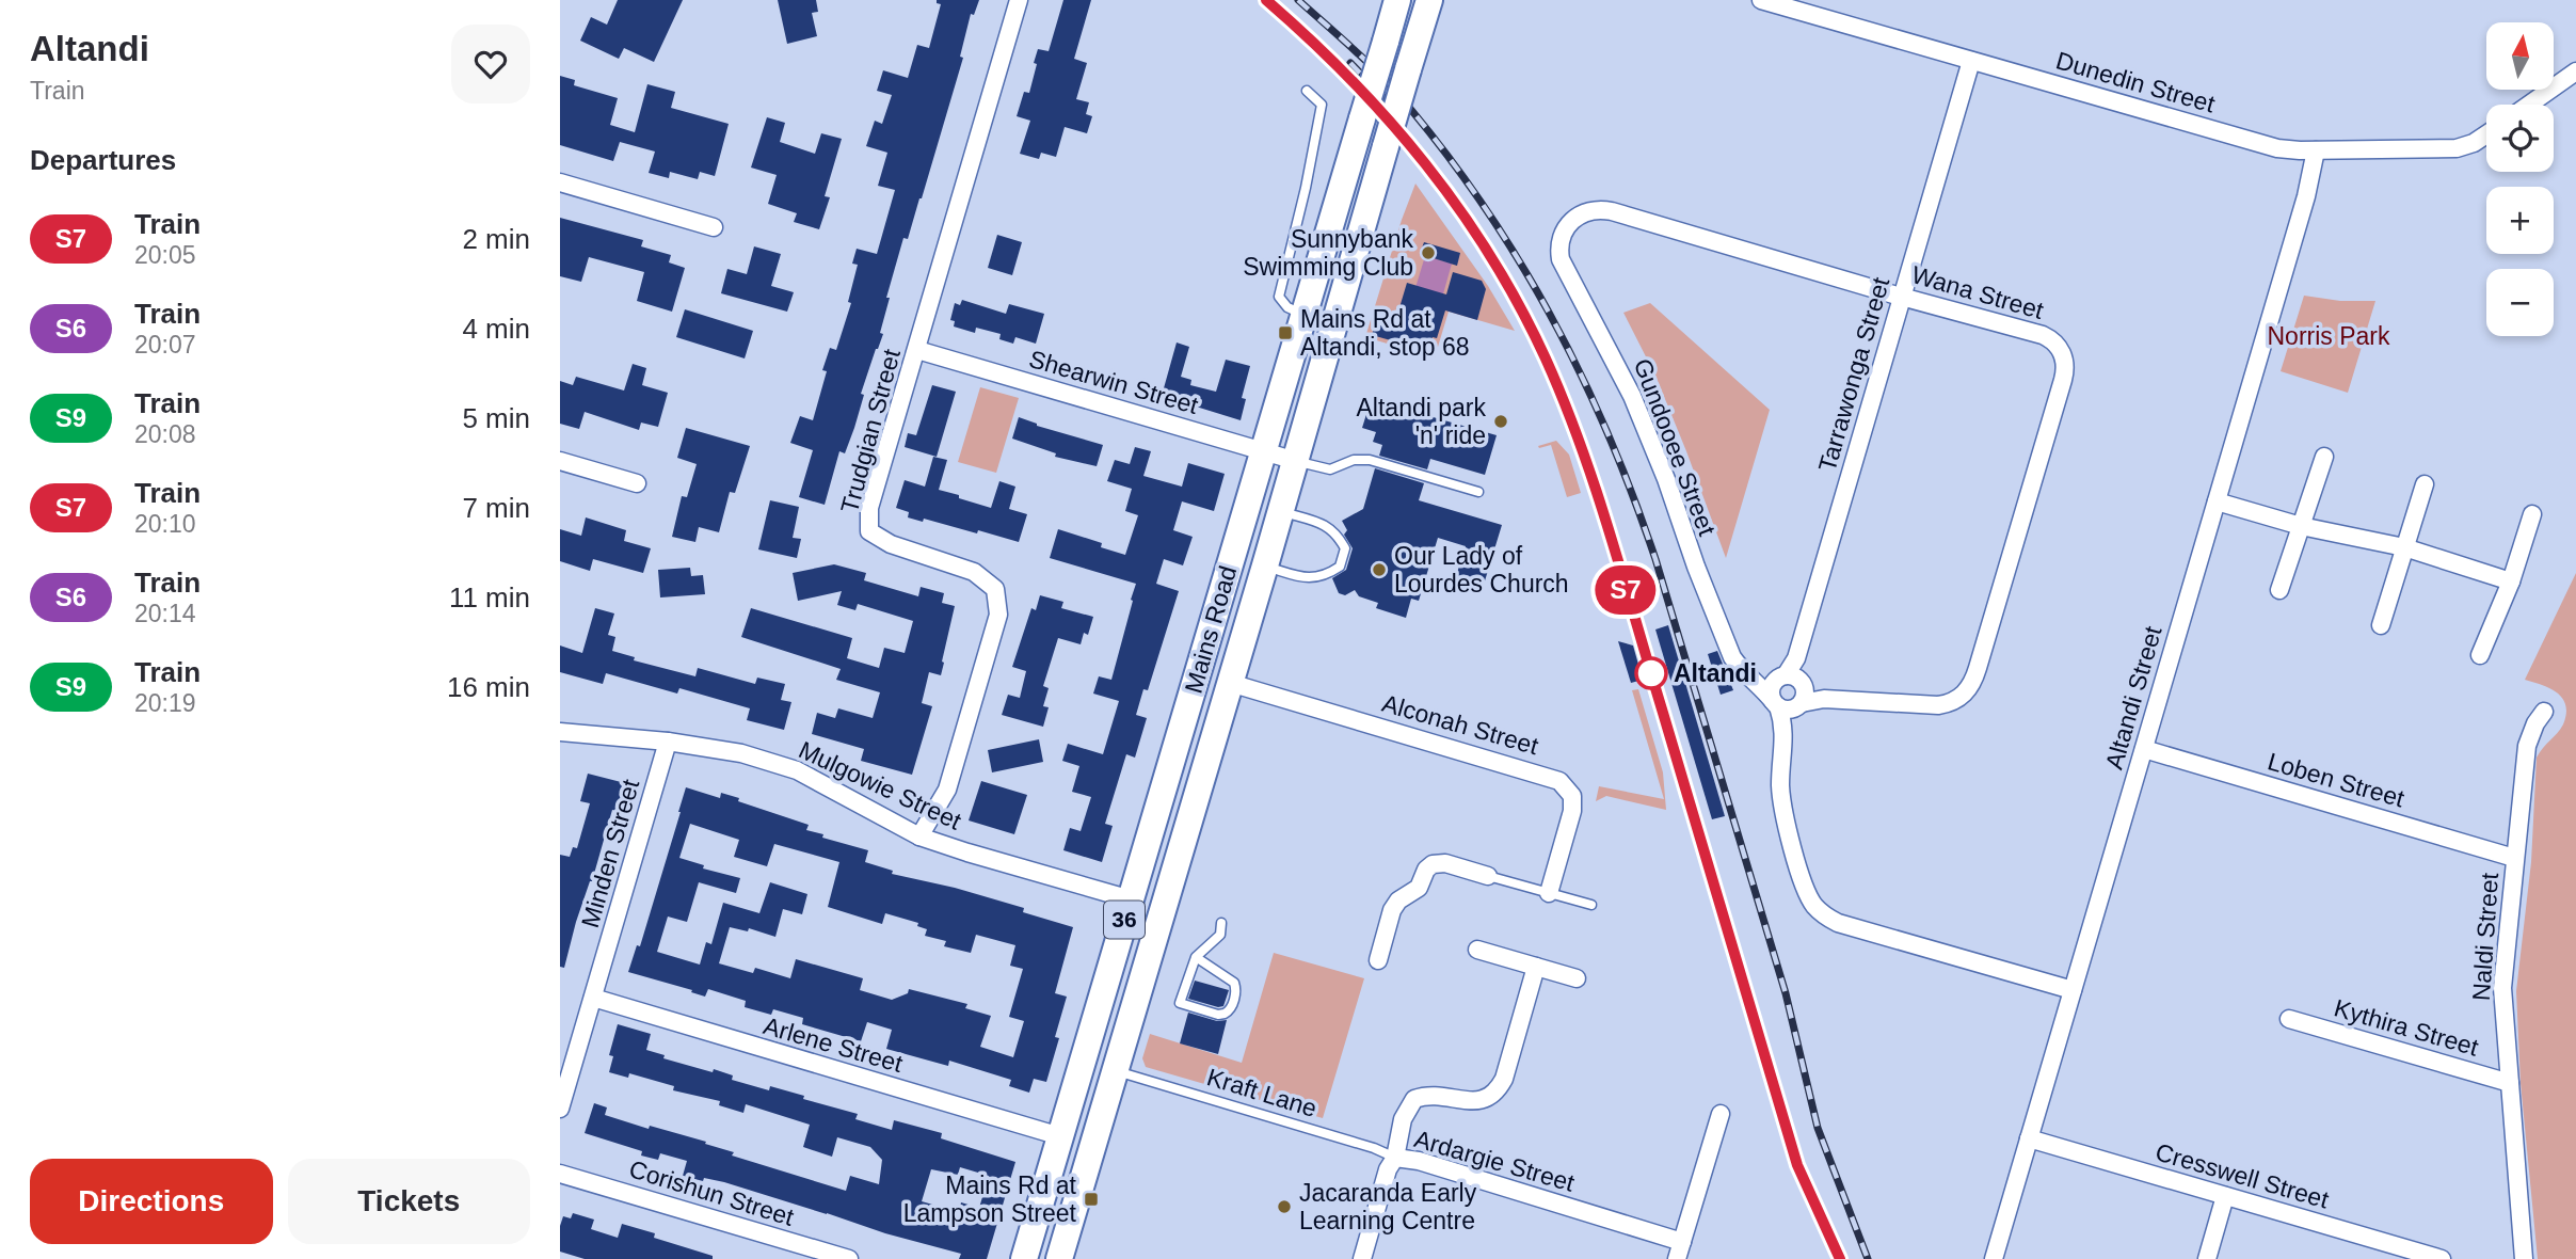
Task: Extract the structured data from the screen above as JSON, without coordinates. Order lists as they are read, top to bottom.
{
  "streets": {
    "main road": ["Mains Road", "36"],
    "street": [
      "Dunedin Street",
      "Wana Street",
      "Tarrawonga Street",
      "Shearwin Street",
      "Trudgian Street",
      "Gundooee Street",
      "Altandi Street",
      "Alconah Street",
      "Loben Street",
      "Mulgowie Street",
      "Minden Street",
      "Naldi Street",
      "Kythira Street",
      "Arlene Street",
      "Ardargie Street",
      "Cresswell Street",
      "Corishun Street"
    ],
    "lane": ["Kraft Lane"]
  },
  "crossings": [
    ["Dunedin Street", "Tarrawonga Street"],
    ["Dunedin Street", "Altandi Street"],
    ["Wana Street", "Tarrawonga Street"],
    ["Wana Street", "Gundooee Street"],
    ["Tarrawonga Street", "Gundooee Street"],
    ["Shearwin Street", "Trudgian Street"],
    ["Shearwin Street", "Mains Road"],
    ["Trudgian Street", "Mulgowie Street"],
    ["Gundooee Street", "Altandi Street"],
    ["Mains Road", "Alconah Street"],
    ["Mains Road", "Mulgowie Street"],
    ["Mains Road", "Arlene Street"],
    ["Mains Road", "Kraft Lane"],
    ["Altandi Street", "Loben Street"],
    ["Altandi Street", "Cresswell Street"],
    ["Loben Street", "Naldi Street"],
    ["Mulgowie Street", "Minden Street"],
    ["Minden Street", "Arlene Street"],
    ["Naldi Street", "Kythira Street"],
    ["Kraft Lane", "Ardargie Street"]
  ],
  "parks": ["Norris Park"],
  "places": {
    "other": [
      "Sunnybank Swimming Club",
      "Altandi park 'n' ride",
      "Our Lady of Lourdes Church",
      "Altandi",
      "Jacaranda Early Learning Centre"
    ],
    "transit": ["Mains Rd at Altandi, stop 68", "Mains Rd at Lampson Street"]
  },
  "north": "top",
  "page": {
    "heading": [
      ["Altandi", "Train"],
      "Departures"
    ],
    "on_map": "S7",
    "map_buttons": ["+", "−"],
    "list": [
      {
        "mark": "S7",
        "name": "Train",
        "note": "20:05",
        "value": "2 min"
      },
      {
        "mark": "S6",
        "name": "Train",
        "note": "20:07",
        "value": "4 min"
      },
      {
        "mark": "S9",
        "name": "Train",
        "note": "20:08",
        "value": "5 min"
      },
      {
        "mark": "S7",
        "name": "Train",
        "note": "20:10",
        "value": "7 min"
      },
      {
        "mark": "S6",
        "name": "Train",
        "note": "20:14",
        "value": "11 min"
      },
      {
        "mark": "S9",
        "name": "Train",
        "note": "20:19",
        "value": "16 min"
      }
    ],
    "buttons": ["Directions", "Tickets"]
  }
}
